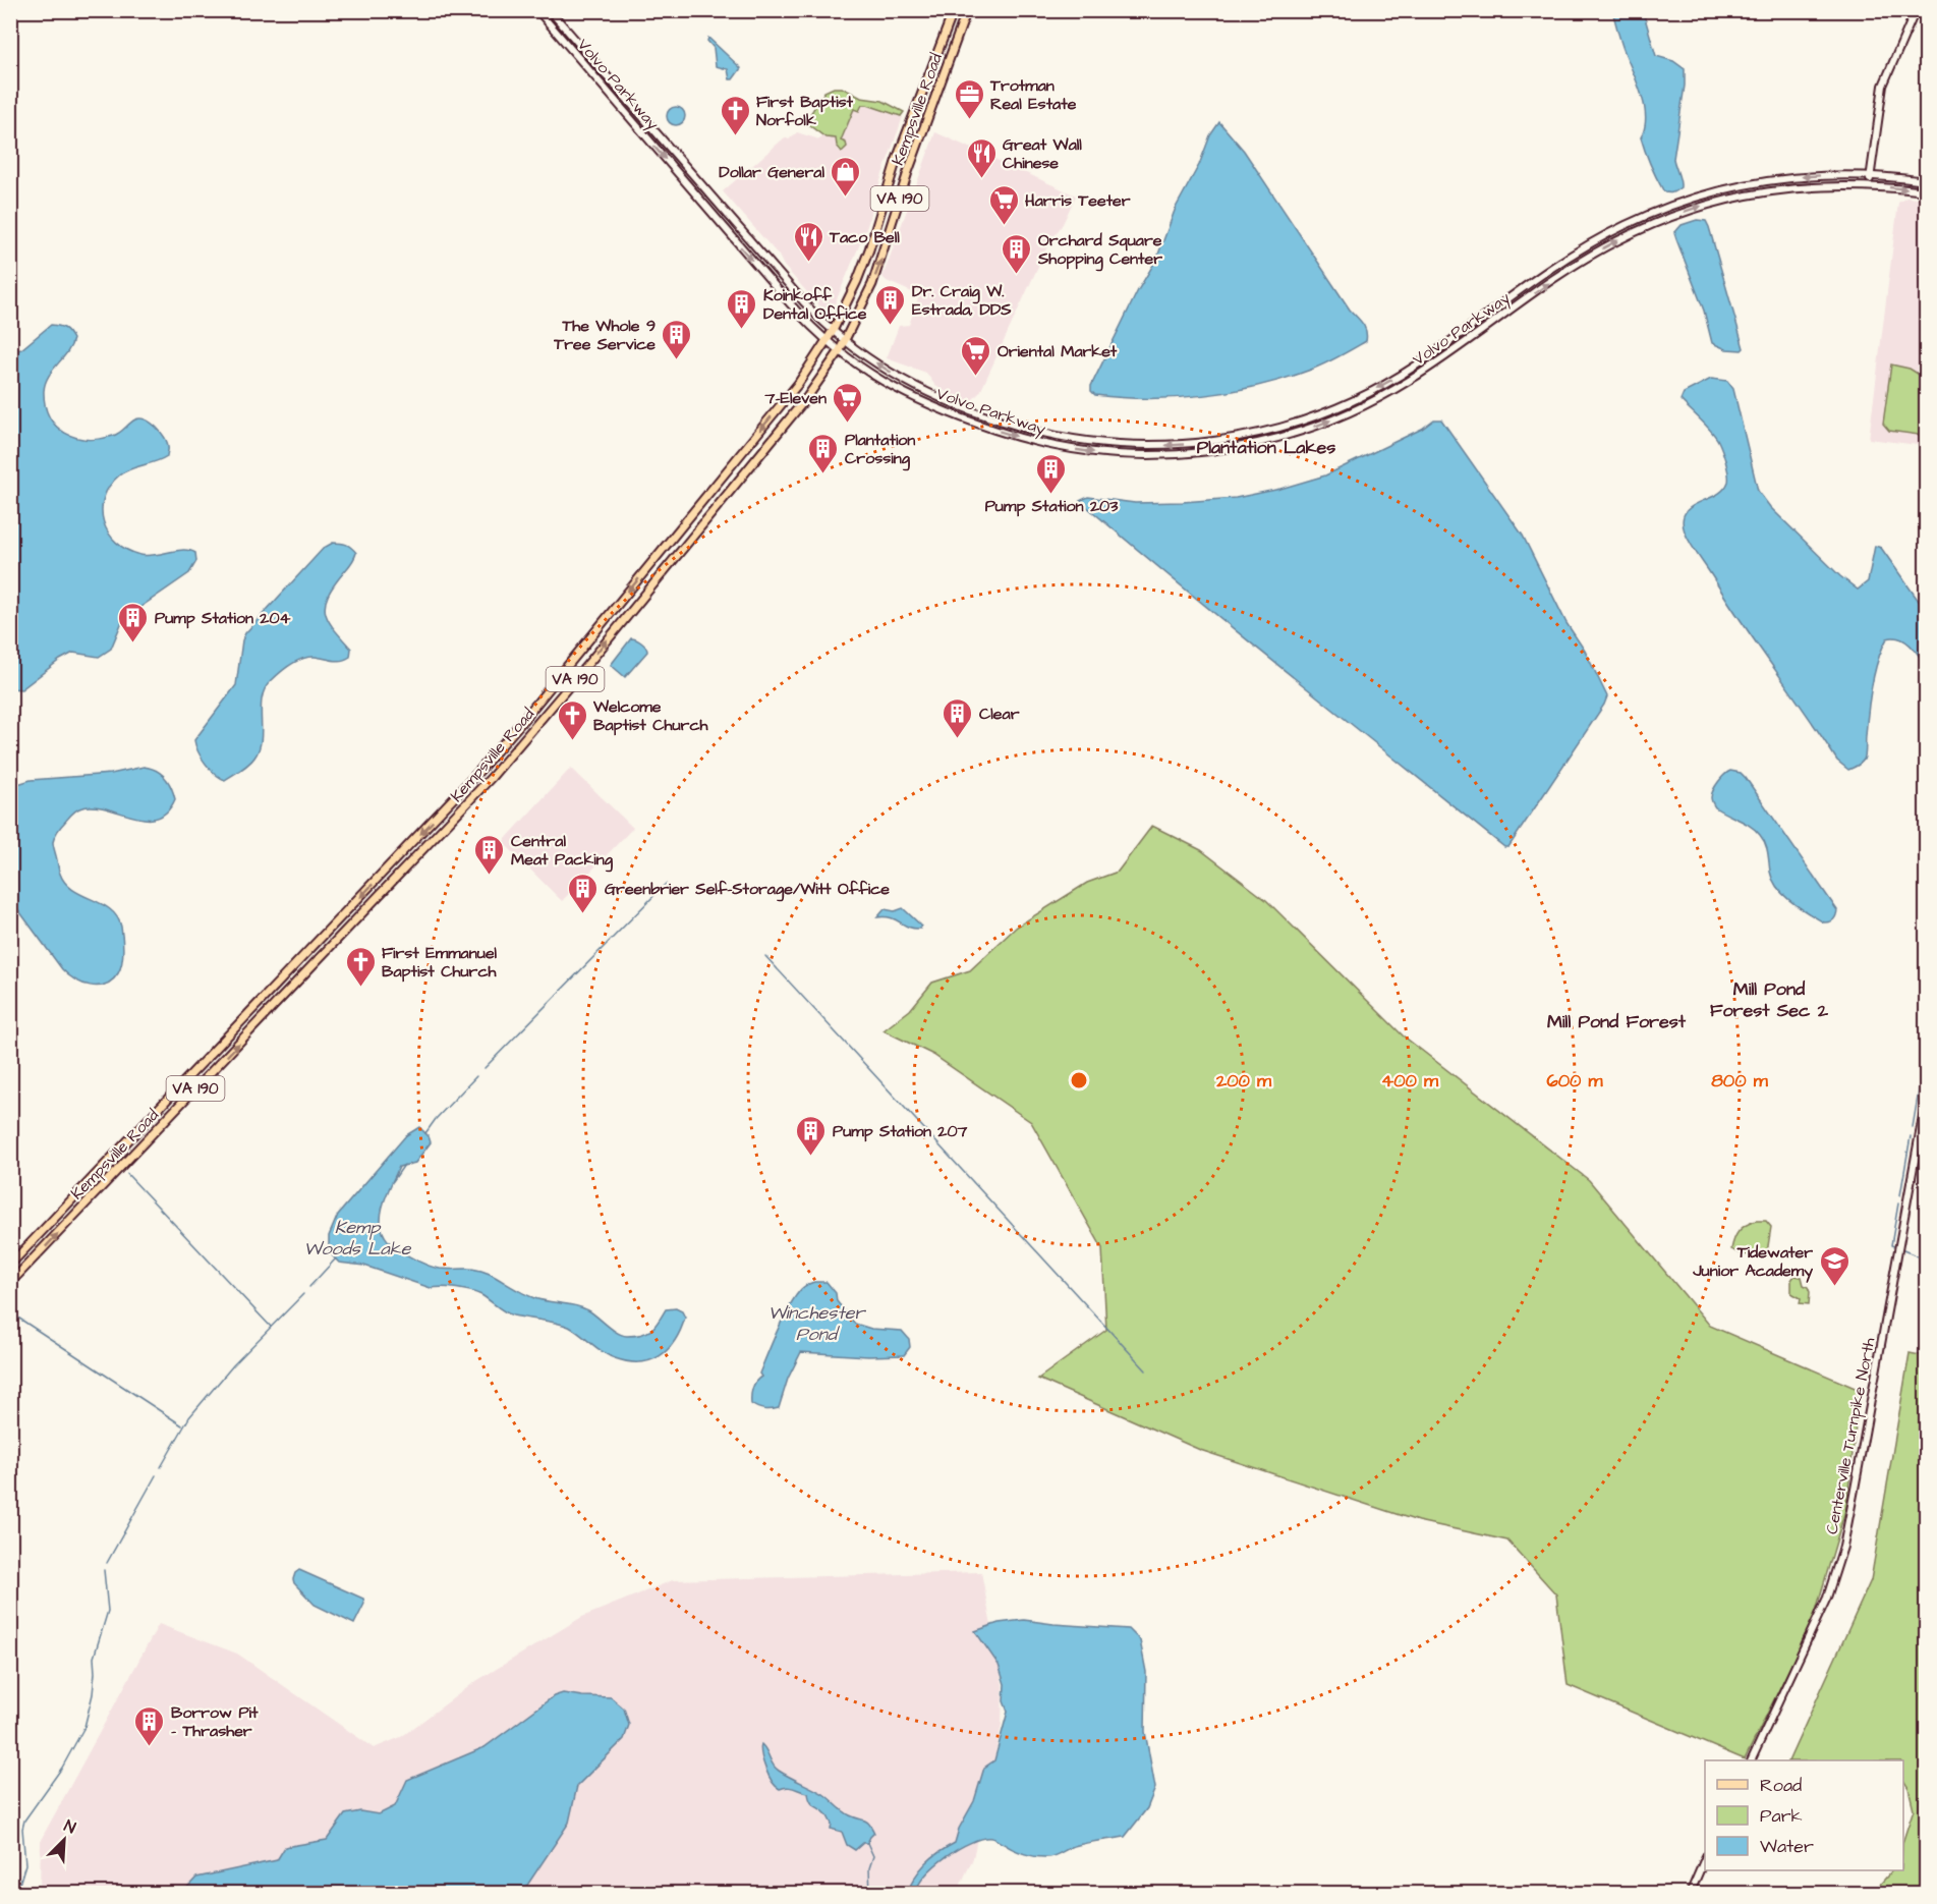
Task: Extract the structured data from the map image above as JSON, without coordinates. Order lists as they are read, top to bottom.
{
  "streets": {
    "main road": [
      "Volvo Parkway",
      "Kempsville Road",
      "VA 190",
      "Centerville Turnpike North"
    ]
  },
  "crossings": [
    ["Volvo Parkway", "Kempsville Road"]
  ],
  "districts": ["Plantation Lakes", "Mill Pond Forest Sec 2", "Mill Pond Forest"],
  "water": ["Kemp Woods Lake", "Winchester Pond"],
  "places": {
    "office": ["Trotman Real Estate"],
    "church": ["First Baptist Norfolk", "Welcome Baptist Church", "First Emmanuel Baptist Church"],
    "restaurant": ["Great Wall Chinese", "Taco Bell"],
    "shop": ["Dollar General"],
    "supermarket": ["Harris Teeter", "Oriental Market", "7-Eleven"],
    "building": [
      "Orchard Square Shopping Center",
      "Dr. Craig W. Estrada, DDS",
      "Koinkoff Dental Office",
      "The Whole 9 Tree Service",
      "Plantation Crossing",
      "Pump Station 203",
      "Pump Station 204",
      "Clear",
      "Central Meat Packing",
      "Greenbrier Self-Storage/Witt Office",
      "Pump Station 207",
      "Borrow Pit - Thrasher"
    ],
    "school or university": ["Tidewater Junior Academy"]
  },
  "legend": ["Road", "Park", "Water"],
  "north": "top right",
  "rings": [
    "200 m",
    "400 m",
    "600 m",
    "800 m"
  ]
}
